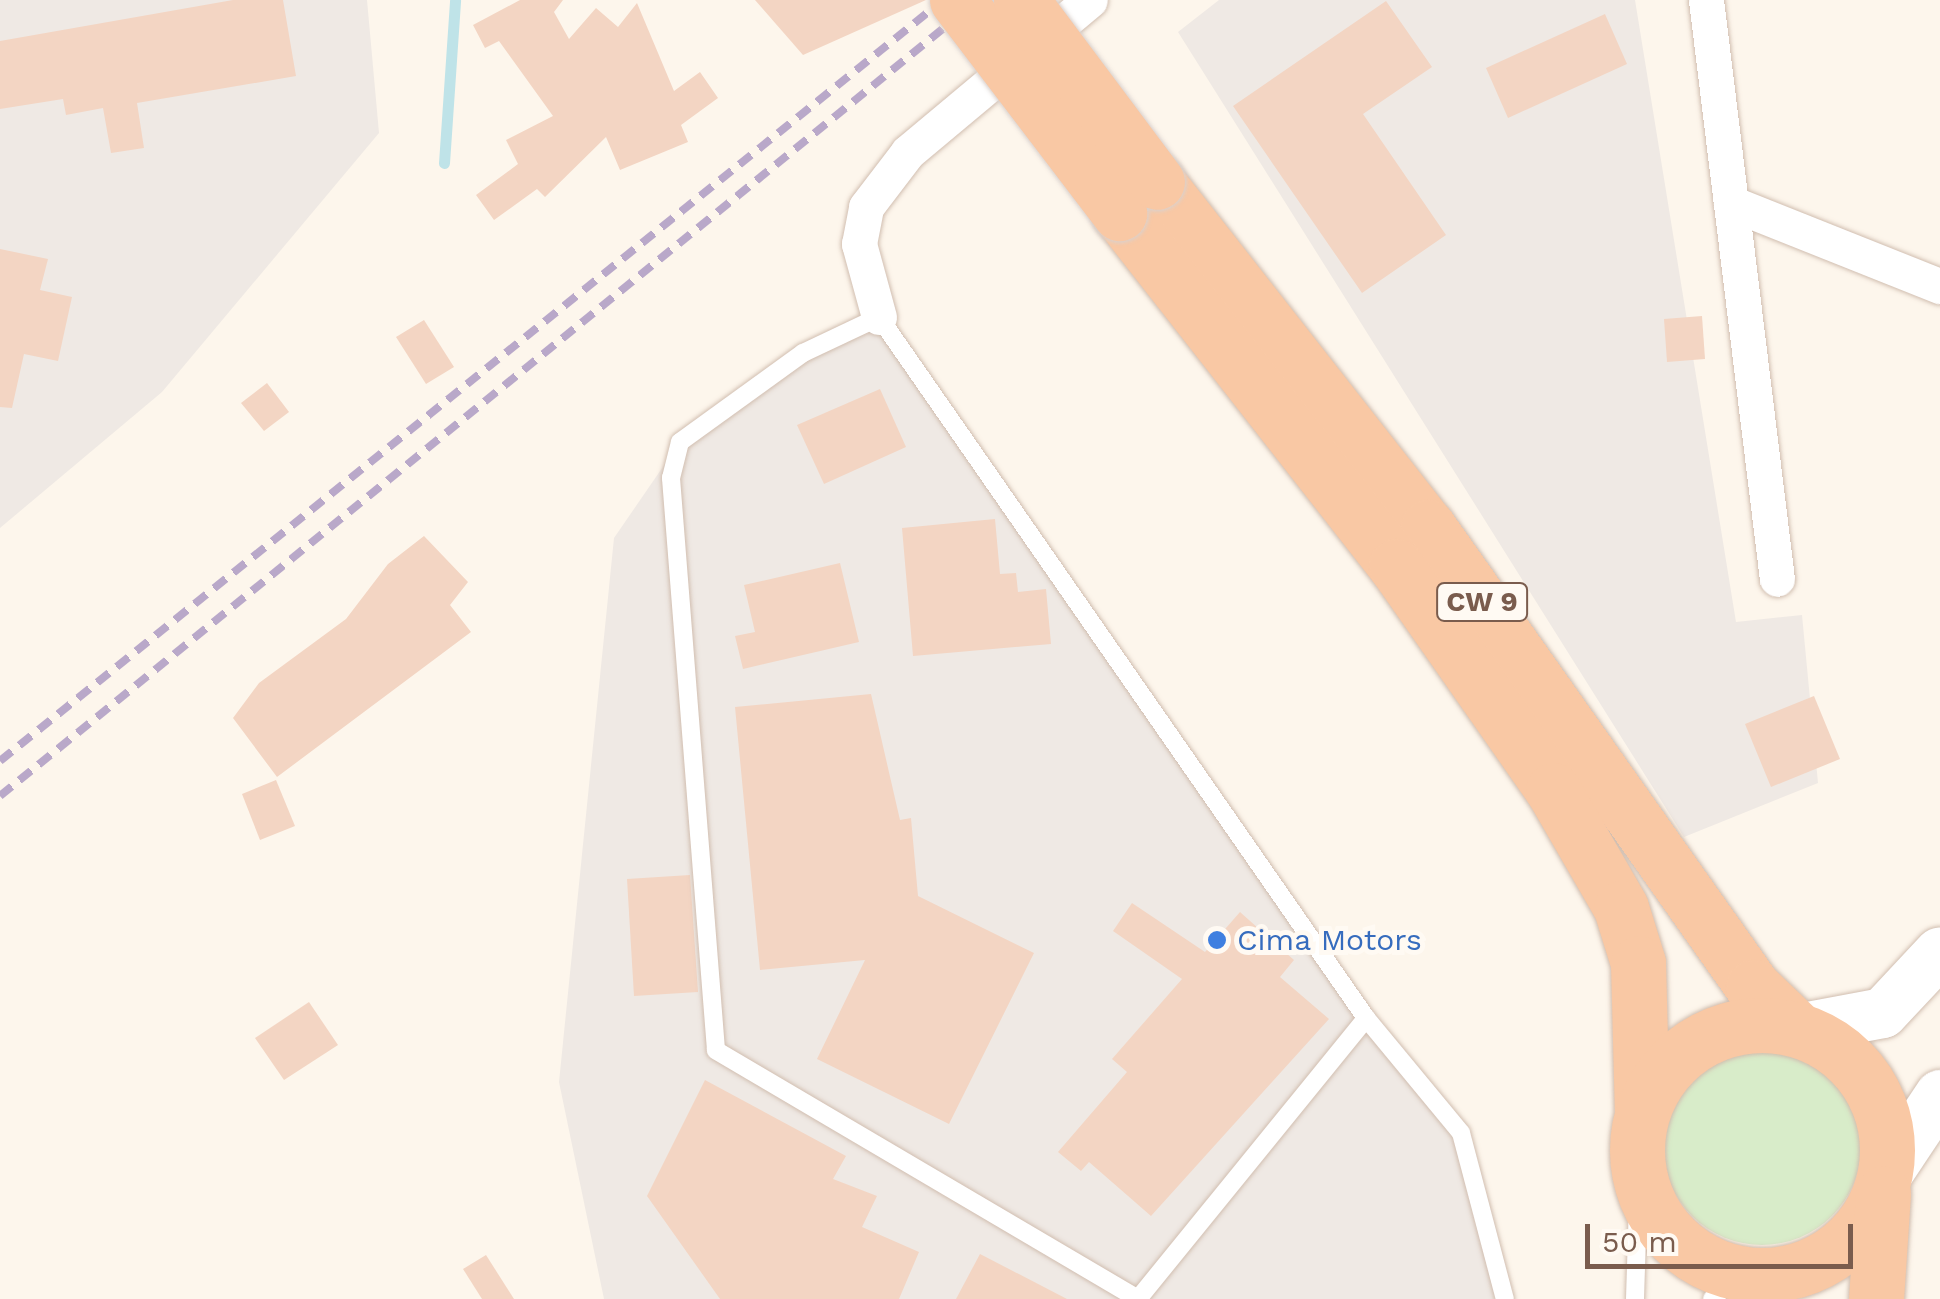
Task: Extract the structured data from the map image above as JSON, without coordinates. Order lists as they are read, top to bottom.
{
  "streets": {
    "highway": ["CW 9"]
  },
  "places": ["Cima Motors"],
  "scale_bar": "50 m"
}
